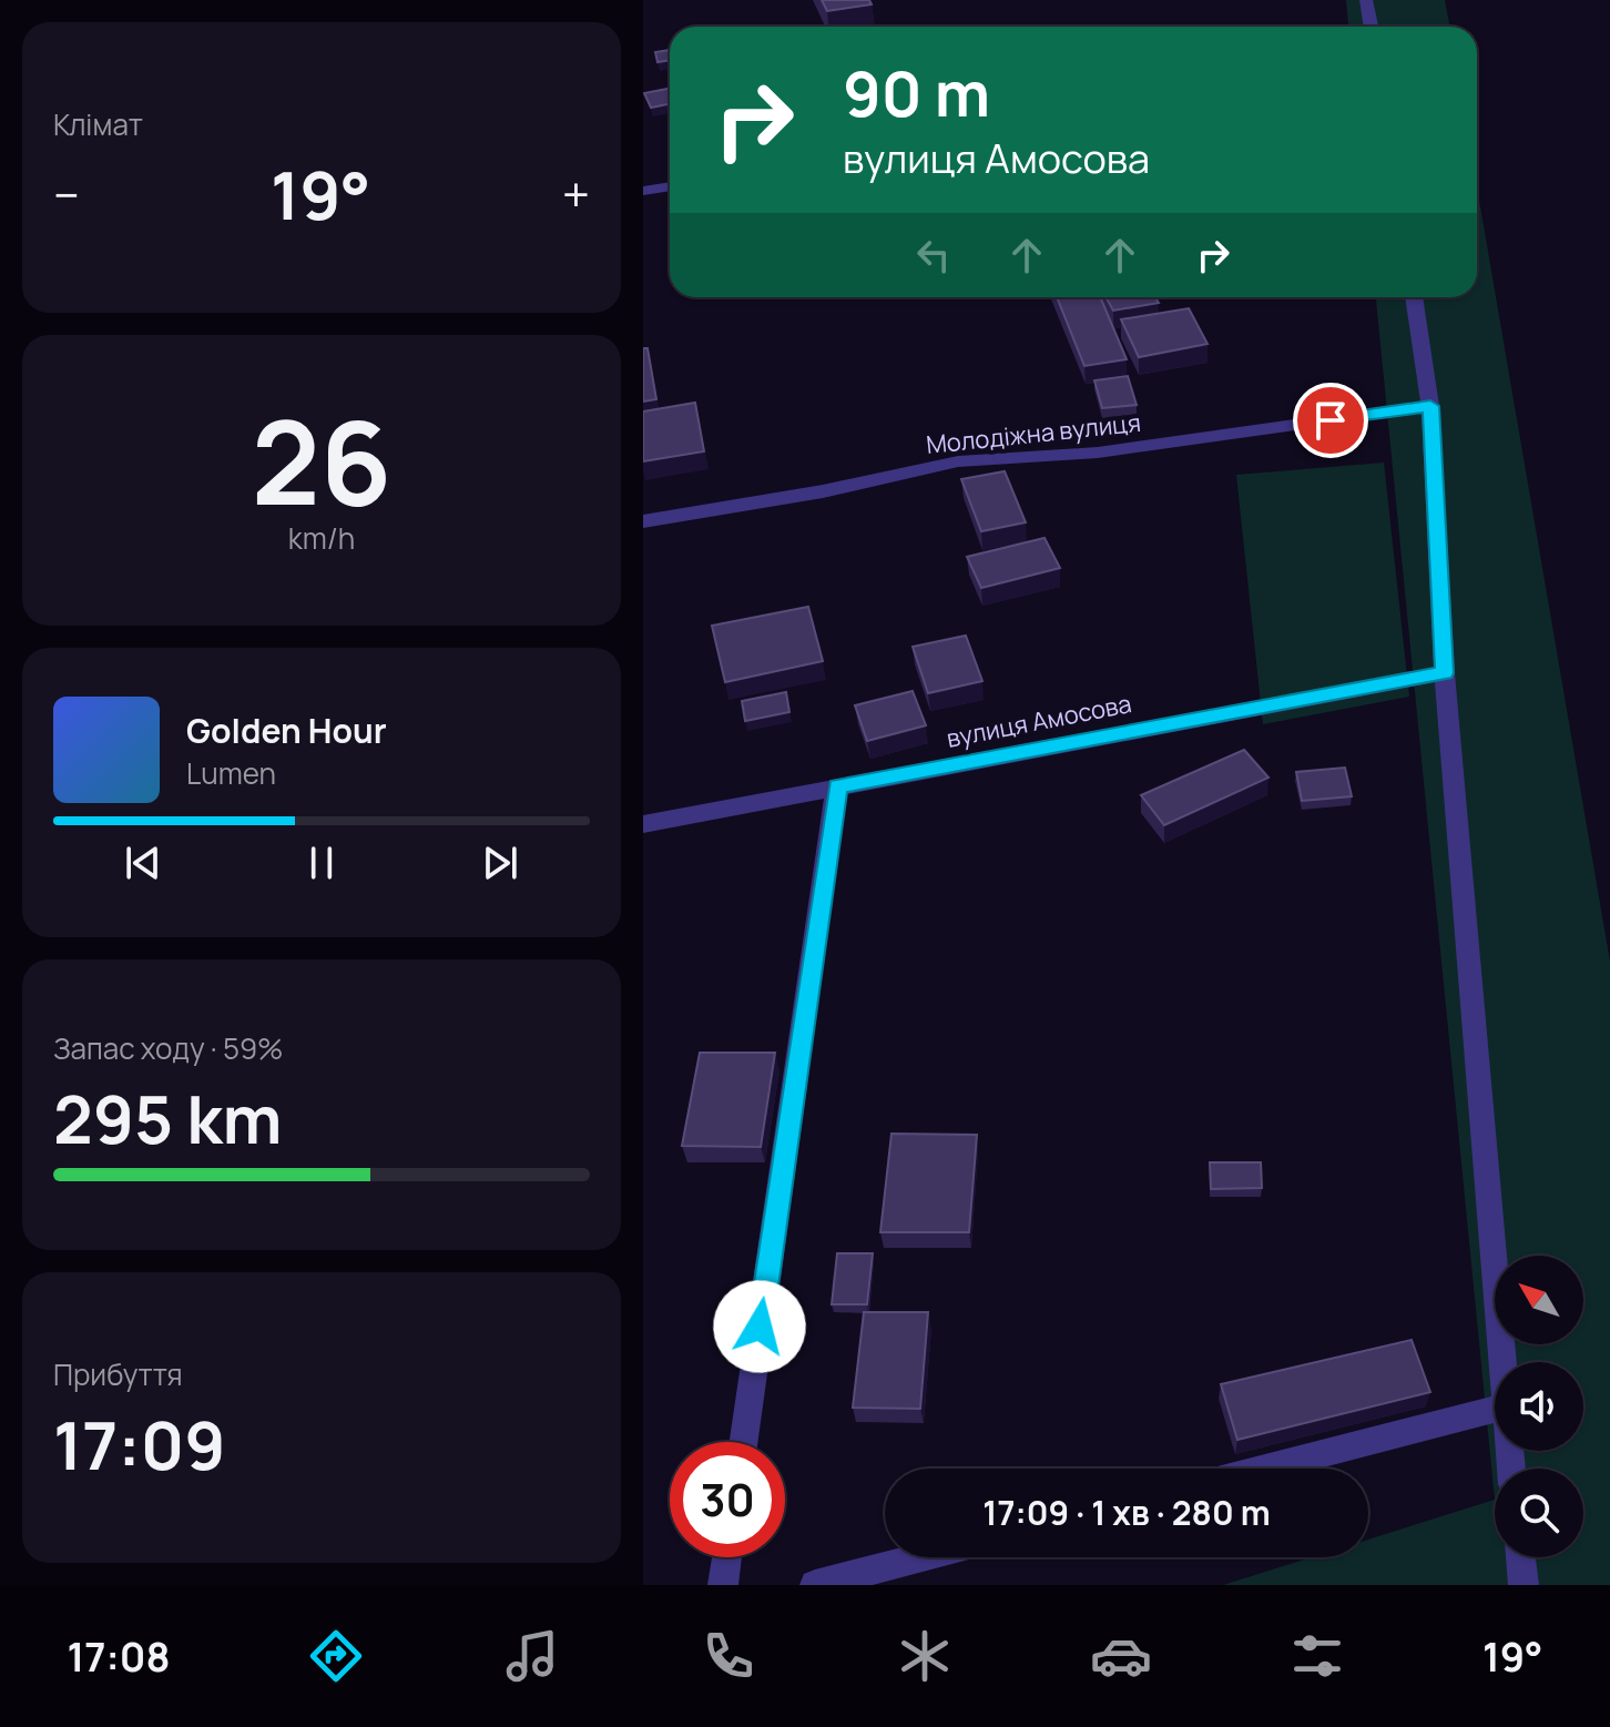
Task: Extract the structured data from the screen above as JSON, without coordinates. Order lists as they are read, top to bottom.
{
  "streets": {
    "street": ["Молодіжна вулиця", "вулиця Амосова"]
  },
  "north": "top left",
  "page": {
    "tile": [
      "Клімат",
      ["26", "km/h"],
      ["Запас ходу · 59%", "295 km"],
      ["Прибуття", "17:09"]
    ],
    "turn": ["90 m", "вулиця Амосова"],
    "heat": ["−", "19°", "+"],
    "song": ["Golden Hour", "Lumen"],
    "limit": "30",
    "trip": "17:09 · 1 хв · 280 m",
    "tabs": ["17:08", "19°"]
  }
}
